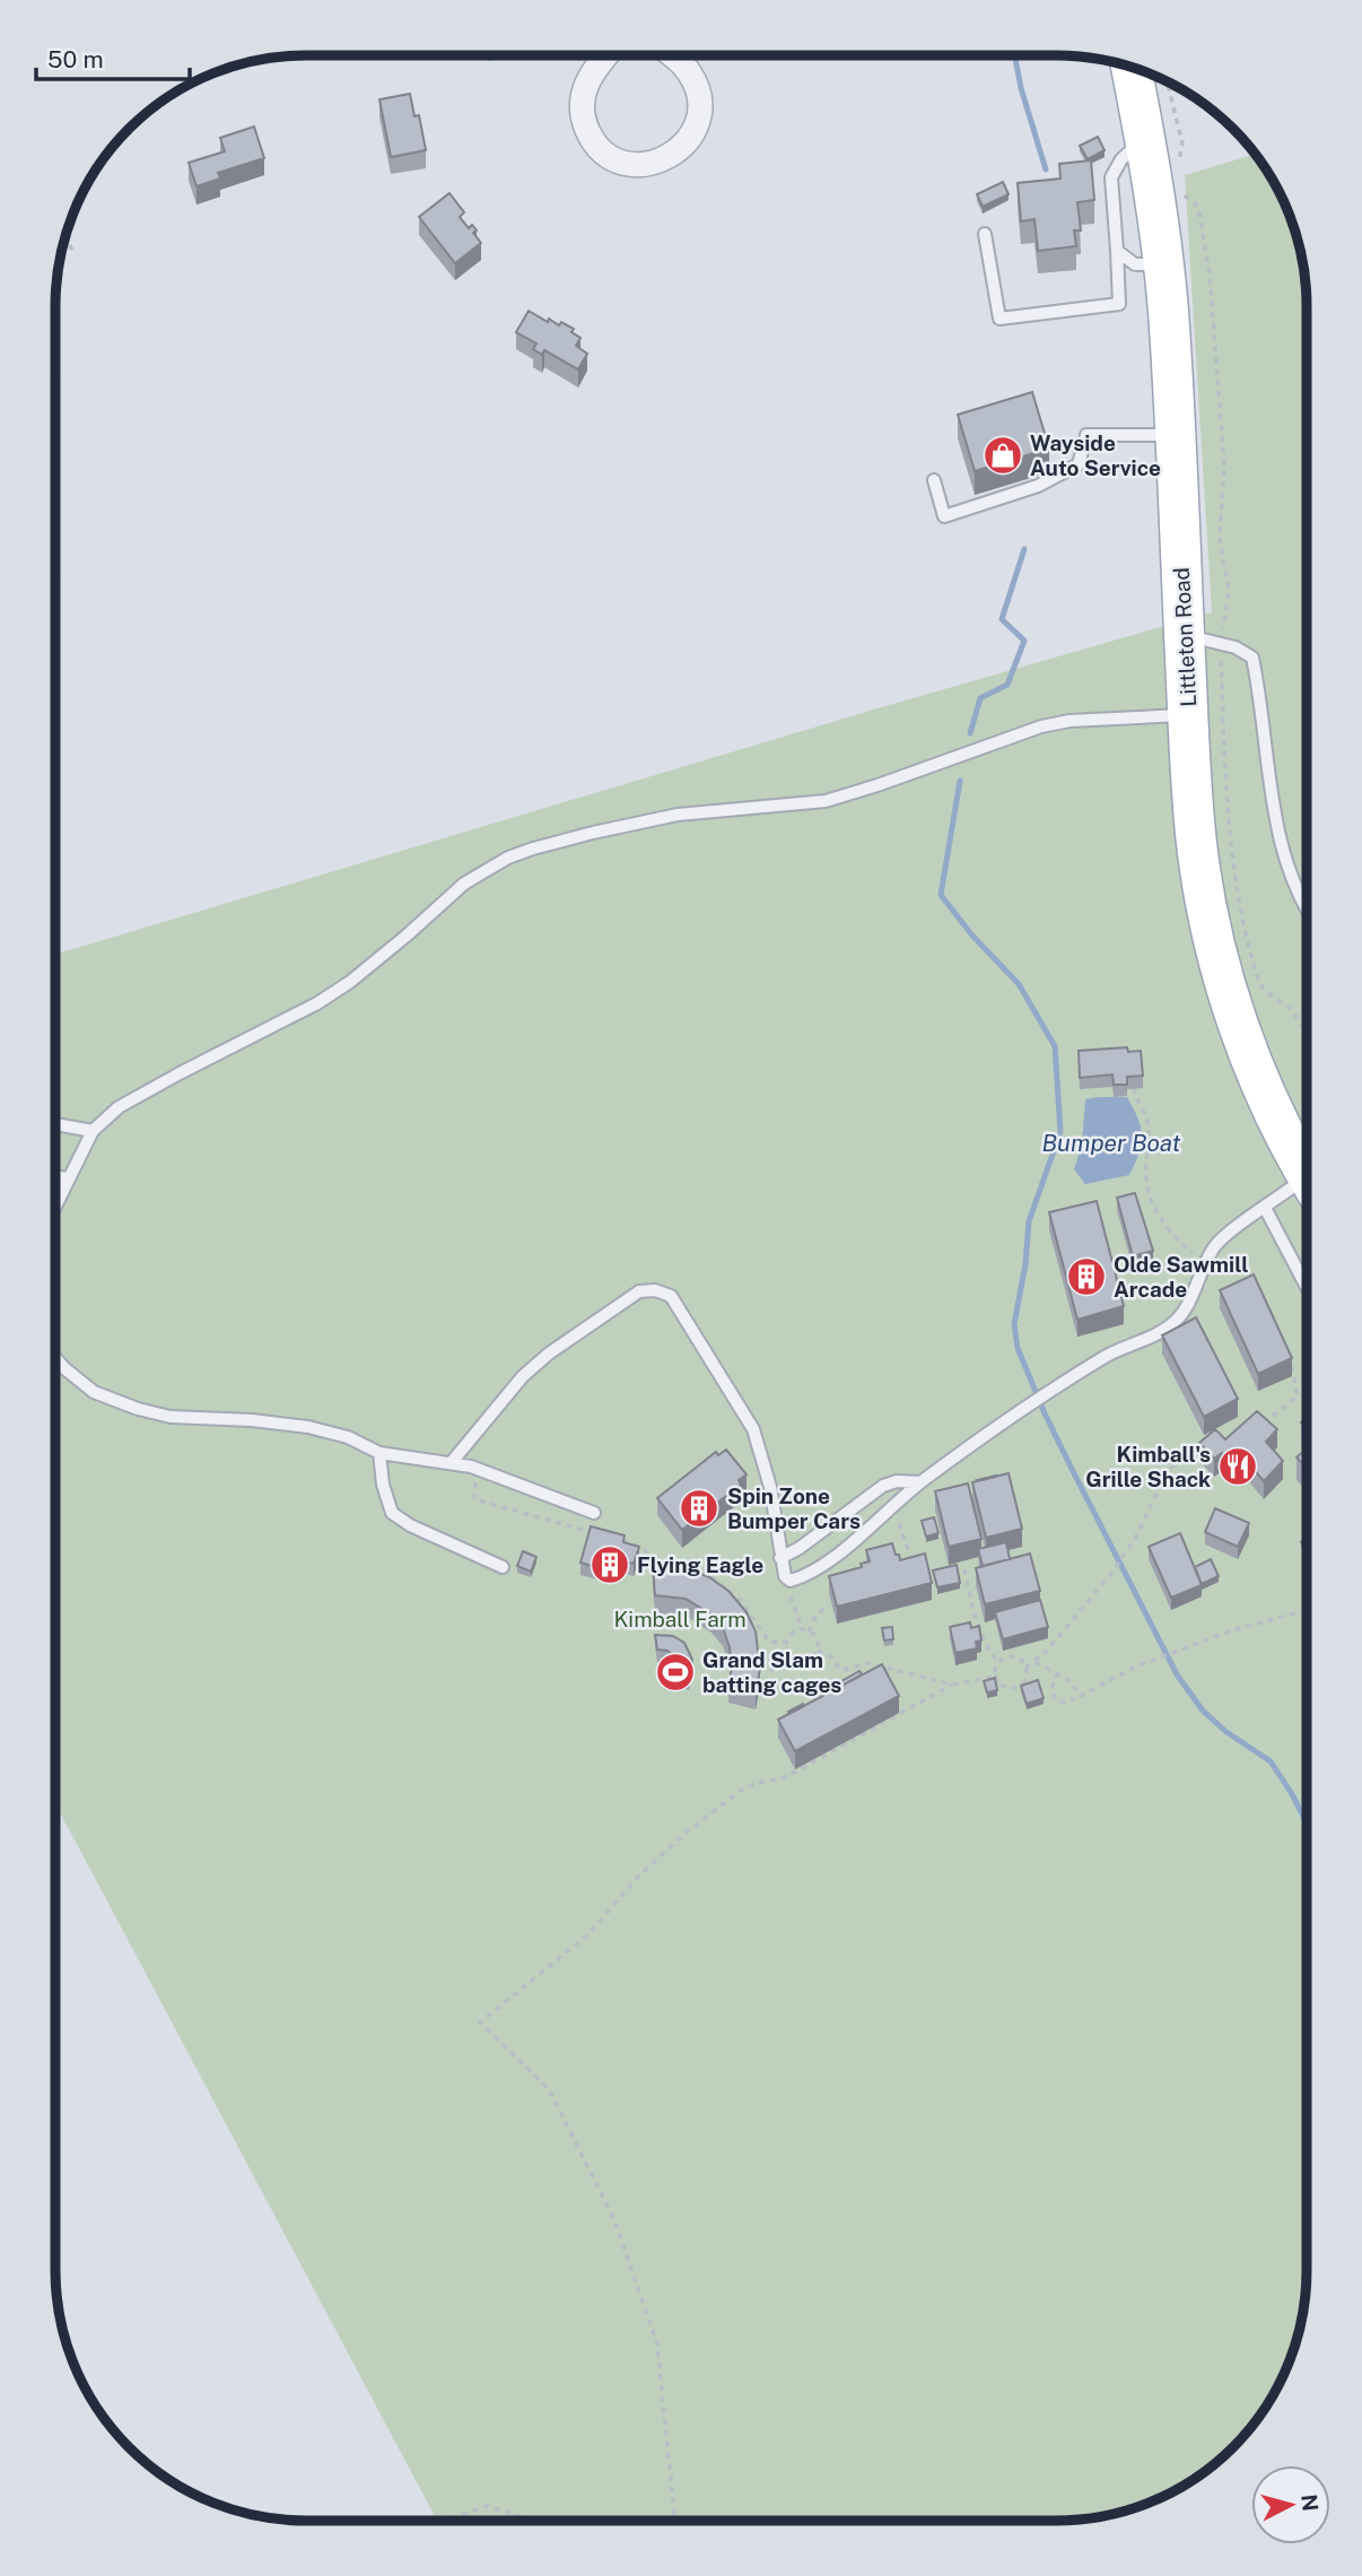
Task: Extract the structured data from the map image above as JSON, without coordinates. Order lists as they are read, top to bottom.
{
  "streets": {
    "main road": ["Littleton Road"]
  },
  "water": ["Bumper Boat"],
  "parks": ["Kimball Farm"],
  "places": {
    "shop": ["Wayside Auto Service"],
    "building": ["Olde Sawmill Arcade", "Spin Zone Bumper Cars", "Flying Eagle"],
    "restaurant": ["Kimball's Grille Shack"],
    "sports": ["Grand Slam batting cages"]
  },
  "scale_bar": "50 m",
  "north": "right"
}
